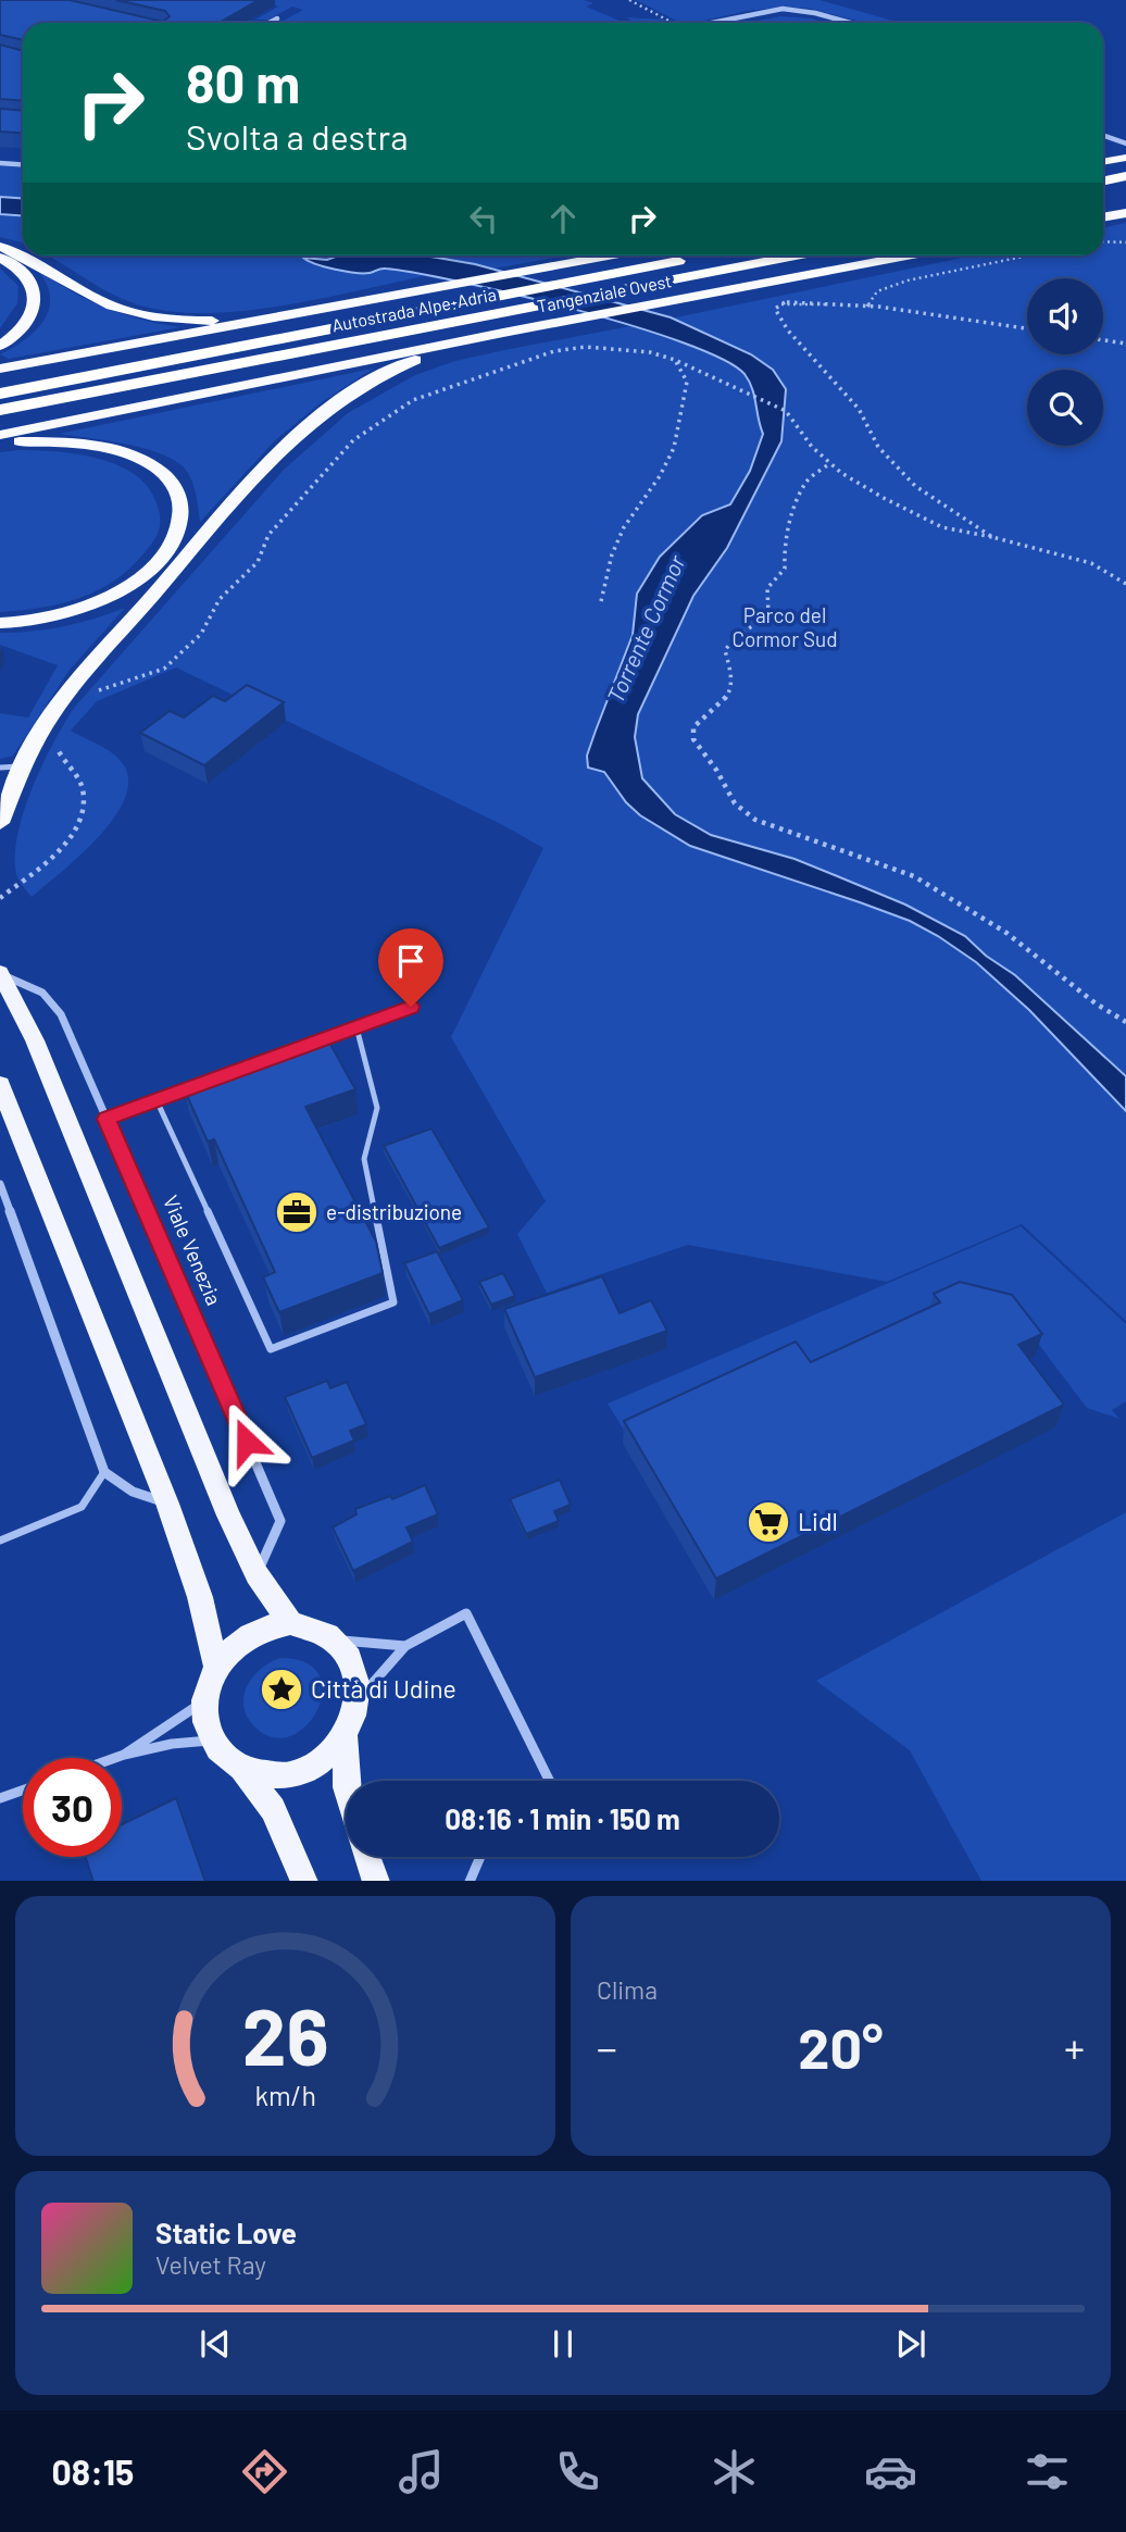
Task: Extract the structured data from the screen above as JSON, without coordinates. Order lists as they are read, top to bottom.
{
  "streets": {
    "highway": ["Tangenziale Ovest", "Autostrada Alpe-Adria"],
    "main road": ["Viale Venezia"]
  },
  "water": ["Torrente Cormor"],
  "parks": ["Parco del Cormor Sud"],
  "places": {
    "office": ["e-distribuzione"],
    "supermarket": ["Lidl"],
    "place": ["Città di Udine"]
  },
  "page": {
    "turn": ["80 m", "Svolta a destra"],
    "limit": "30",
    "trip": "08:16 · 1 min · 150 m",
    "tile": "Clima",
    "heat": ["−", "20°", "+"],
    "song": ["Static Love", "Velvet Ray"],
    "tabs": "08:15",
    "gauge": ["26", "km/h"]
  }
}
